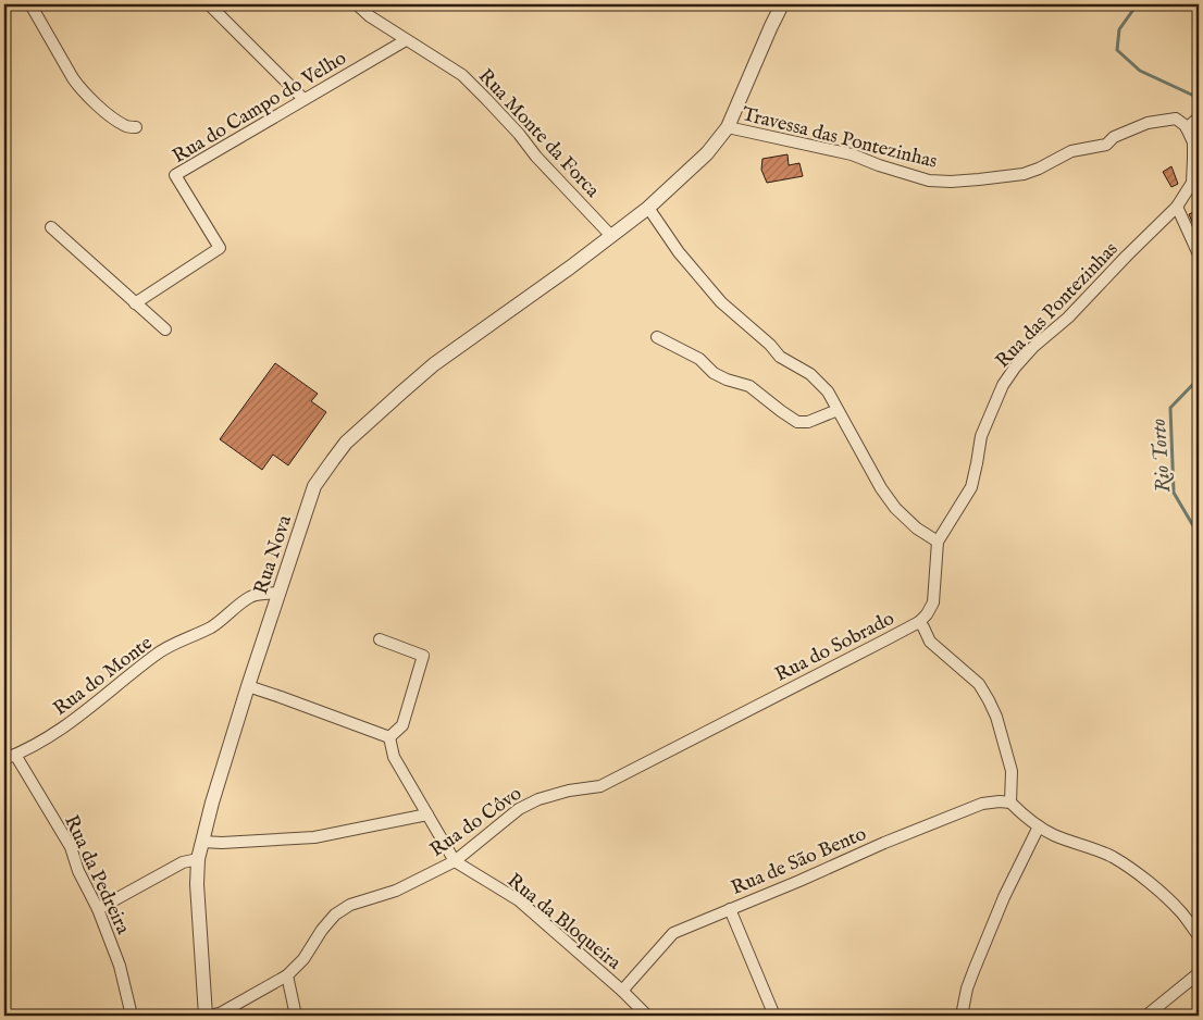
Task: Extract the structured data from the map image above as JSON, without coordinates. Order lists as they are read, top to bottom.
{
  "streets": {
    "street": [
      "Rua do Campo do Velho",
      "Rua Monte da Forca",
      "Travessa das Pontezinhas",
      "Rua das Pontezinhas",
      "Rua Nova",
      "Rua do Sobrado",
      "Rua do Monte",
      "Rua do Côvo",
      "Rua de São Bento",
      "Rua da Pedreira",
      "Rua da Bloqueira"
    ]
  },
  "crossings": [
    ["Rua do Campo do Velho", "Rua Monte da Forca"],
    ["Rua Monte da Forca", "Rua Nova"],
    ["Travessa das Pontezinhas", "Rua das Pontezinhas"],
    ["Travessa das Pontezinhas", "Rua Nova"],
    ["Rua das Pontezinhas", "Rua do Sobrado"],
    ["Rua Nova", "Rua do Monte"],
    ["Rua Nova", "Rua do Côvo"],
    ["Rua do Sobrado", "Rua do Côvo"],
    ["Rua do Sobrado", "Rua de São Bento"],
    ["Rua do Monte", "Rua da Pedreira"],
    ["Rua do Côvo", "Rua da Bloqueira"],
    ["Rua de São Bento", "Rua da Bloqueira"]
  ],
  "water": ["Rio Torto"]
}
